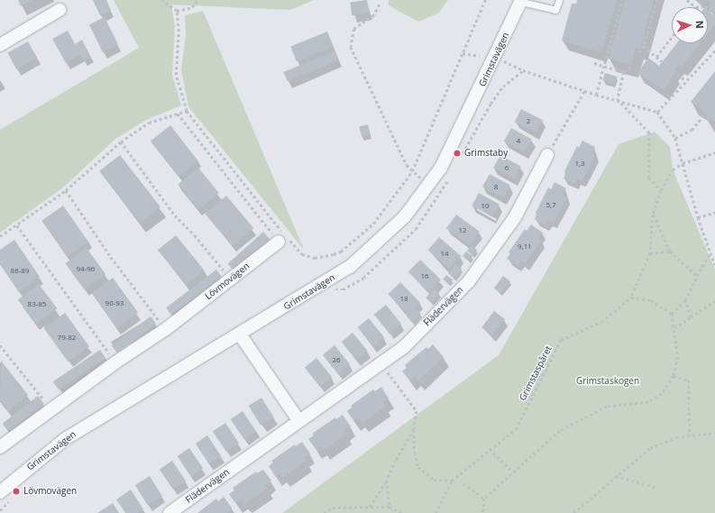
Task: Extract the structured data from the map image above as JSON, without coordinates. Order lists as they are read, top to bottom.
{
  "streets": {
    "street": ["Grimstavägen", "Lövmovägen", "Flädervägen"],
    "path": ["Grimstaspåret"]
  },
  "parks": ["Grimstaskogen"],
  "places": ["Grimstaby", "Lövmovägen"],
  "house_numbers": [
    "2",
    "4",
    "1,3",
    "6",
    "8",
    "5,7",
    "10",
    "12",
    "9,11",
    "14",
    "94-96",
    "86-89",
    "16",
    "18",
    "90-93",
    "83-85",
    "79-82",
    "26"
  ],
  "north": "right"
}
